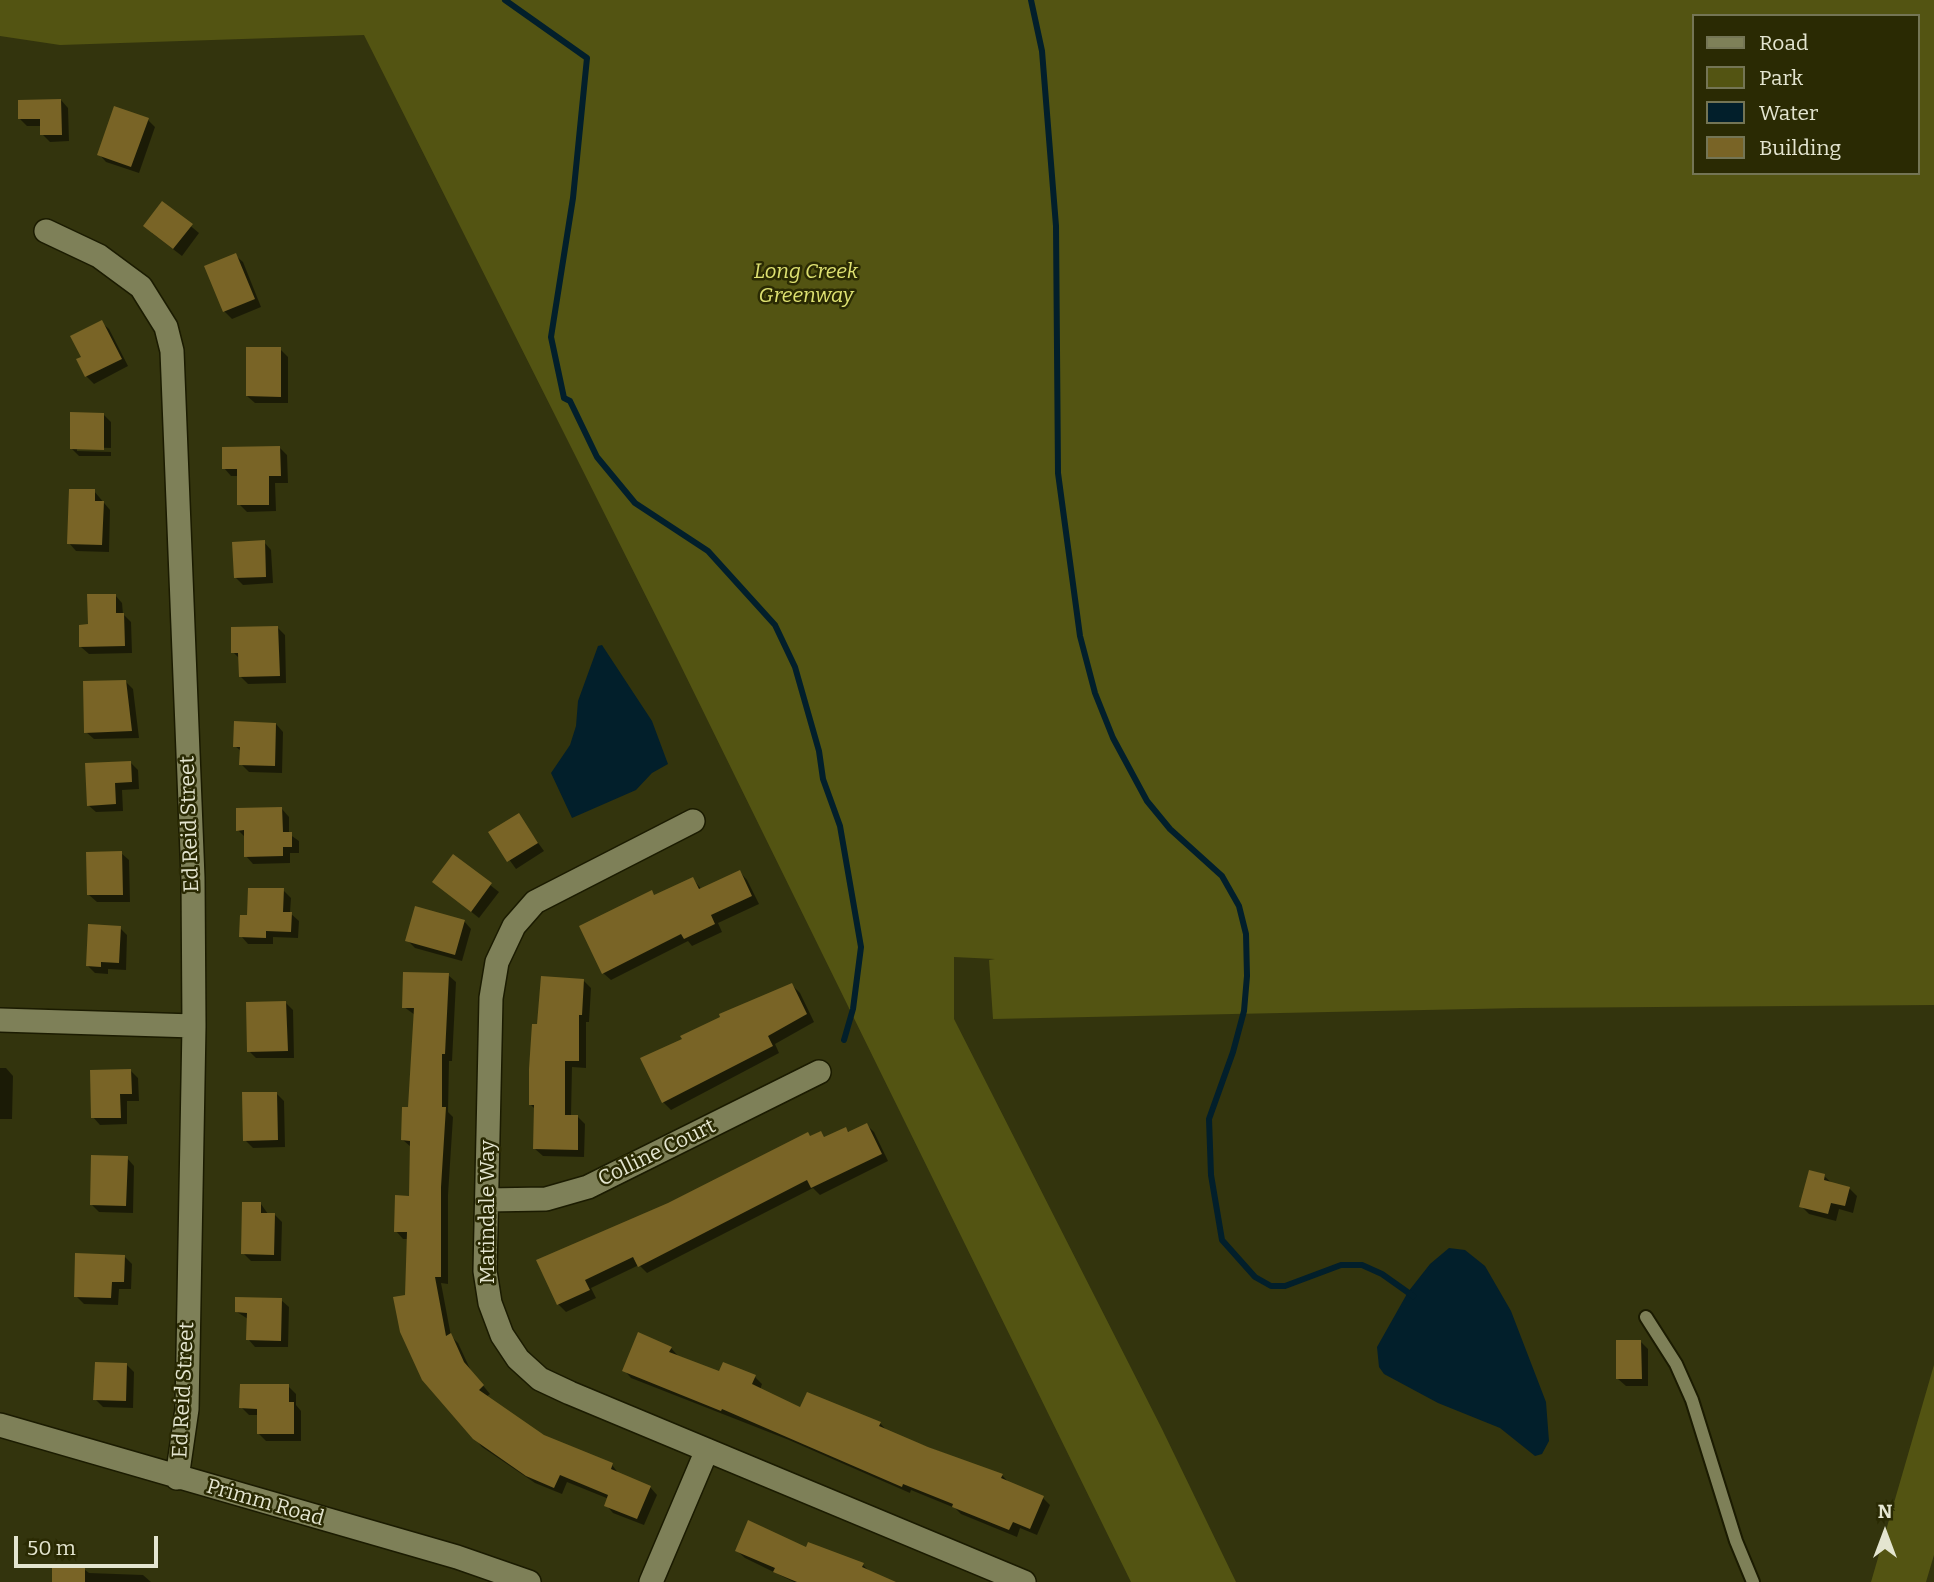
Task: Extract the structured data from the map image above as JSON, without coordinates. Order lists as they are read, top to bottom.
{
  "streets": {
    "street": [
      "Ed Reid Street",
      "Colline Court",
      "Matindale Way",
      "Primm Road"
    ]
  },
  "crossings": [
    ["Ed Reid Street", "Primm Road"],
    ["Colline Court", "Matindale Way"]
  ],
  "parks": ["Long Creek Greenway"],
  "legend": [
    "Road",
    "Park",
    "Water",
    "Building"
  ],
  "scale_bar": "50 m",
  "north": "top"
}
